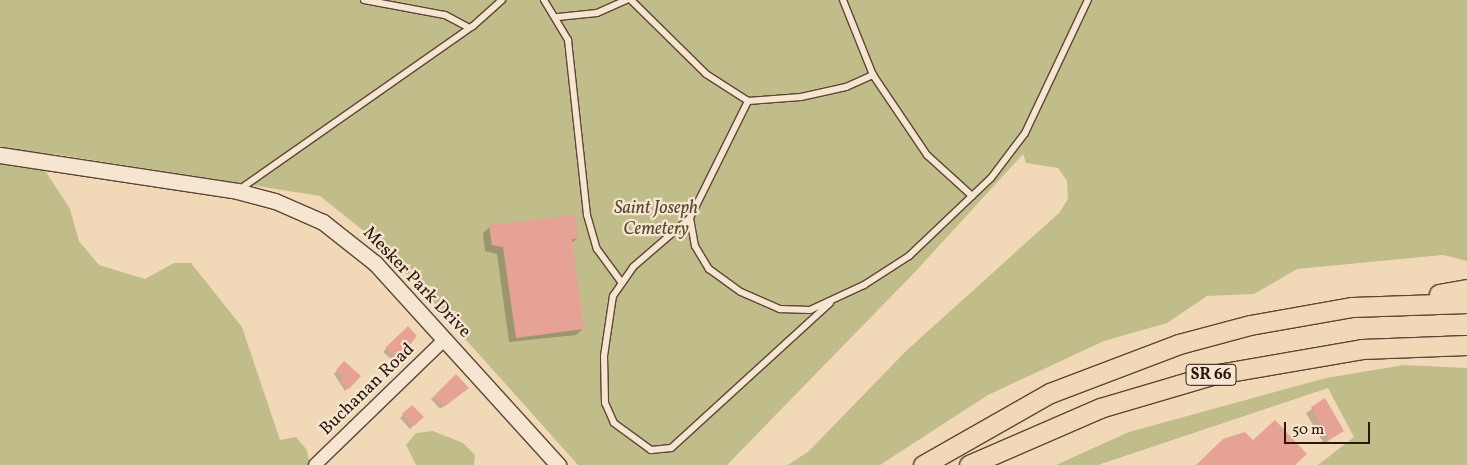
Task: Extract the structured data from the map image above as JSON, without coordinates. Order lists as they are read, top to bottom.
{
  "streets": {
    "main road": ["SR 66"],
    "street": ["Mesker Park Drive", "Buchanan Road"]
  },
  "crossings": [
    ["Mesker Park Drive", "Buchanan Road"]
  ],
  "parks": ["Saint Joseph Cemetery"],
  "scale_bar": "50 m"
}
